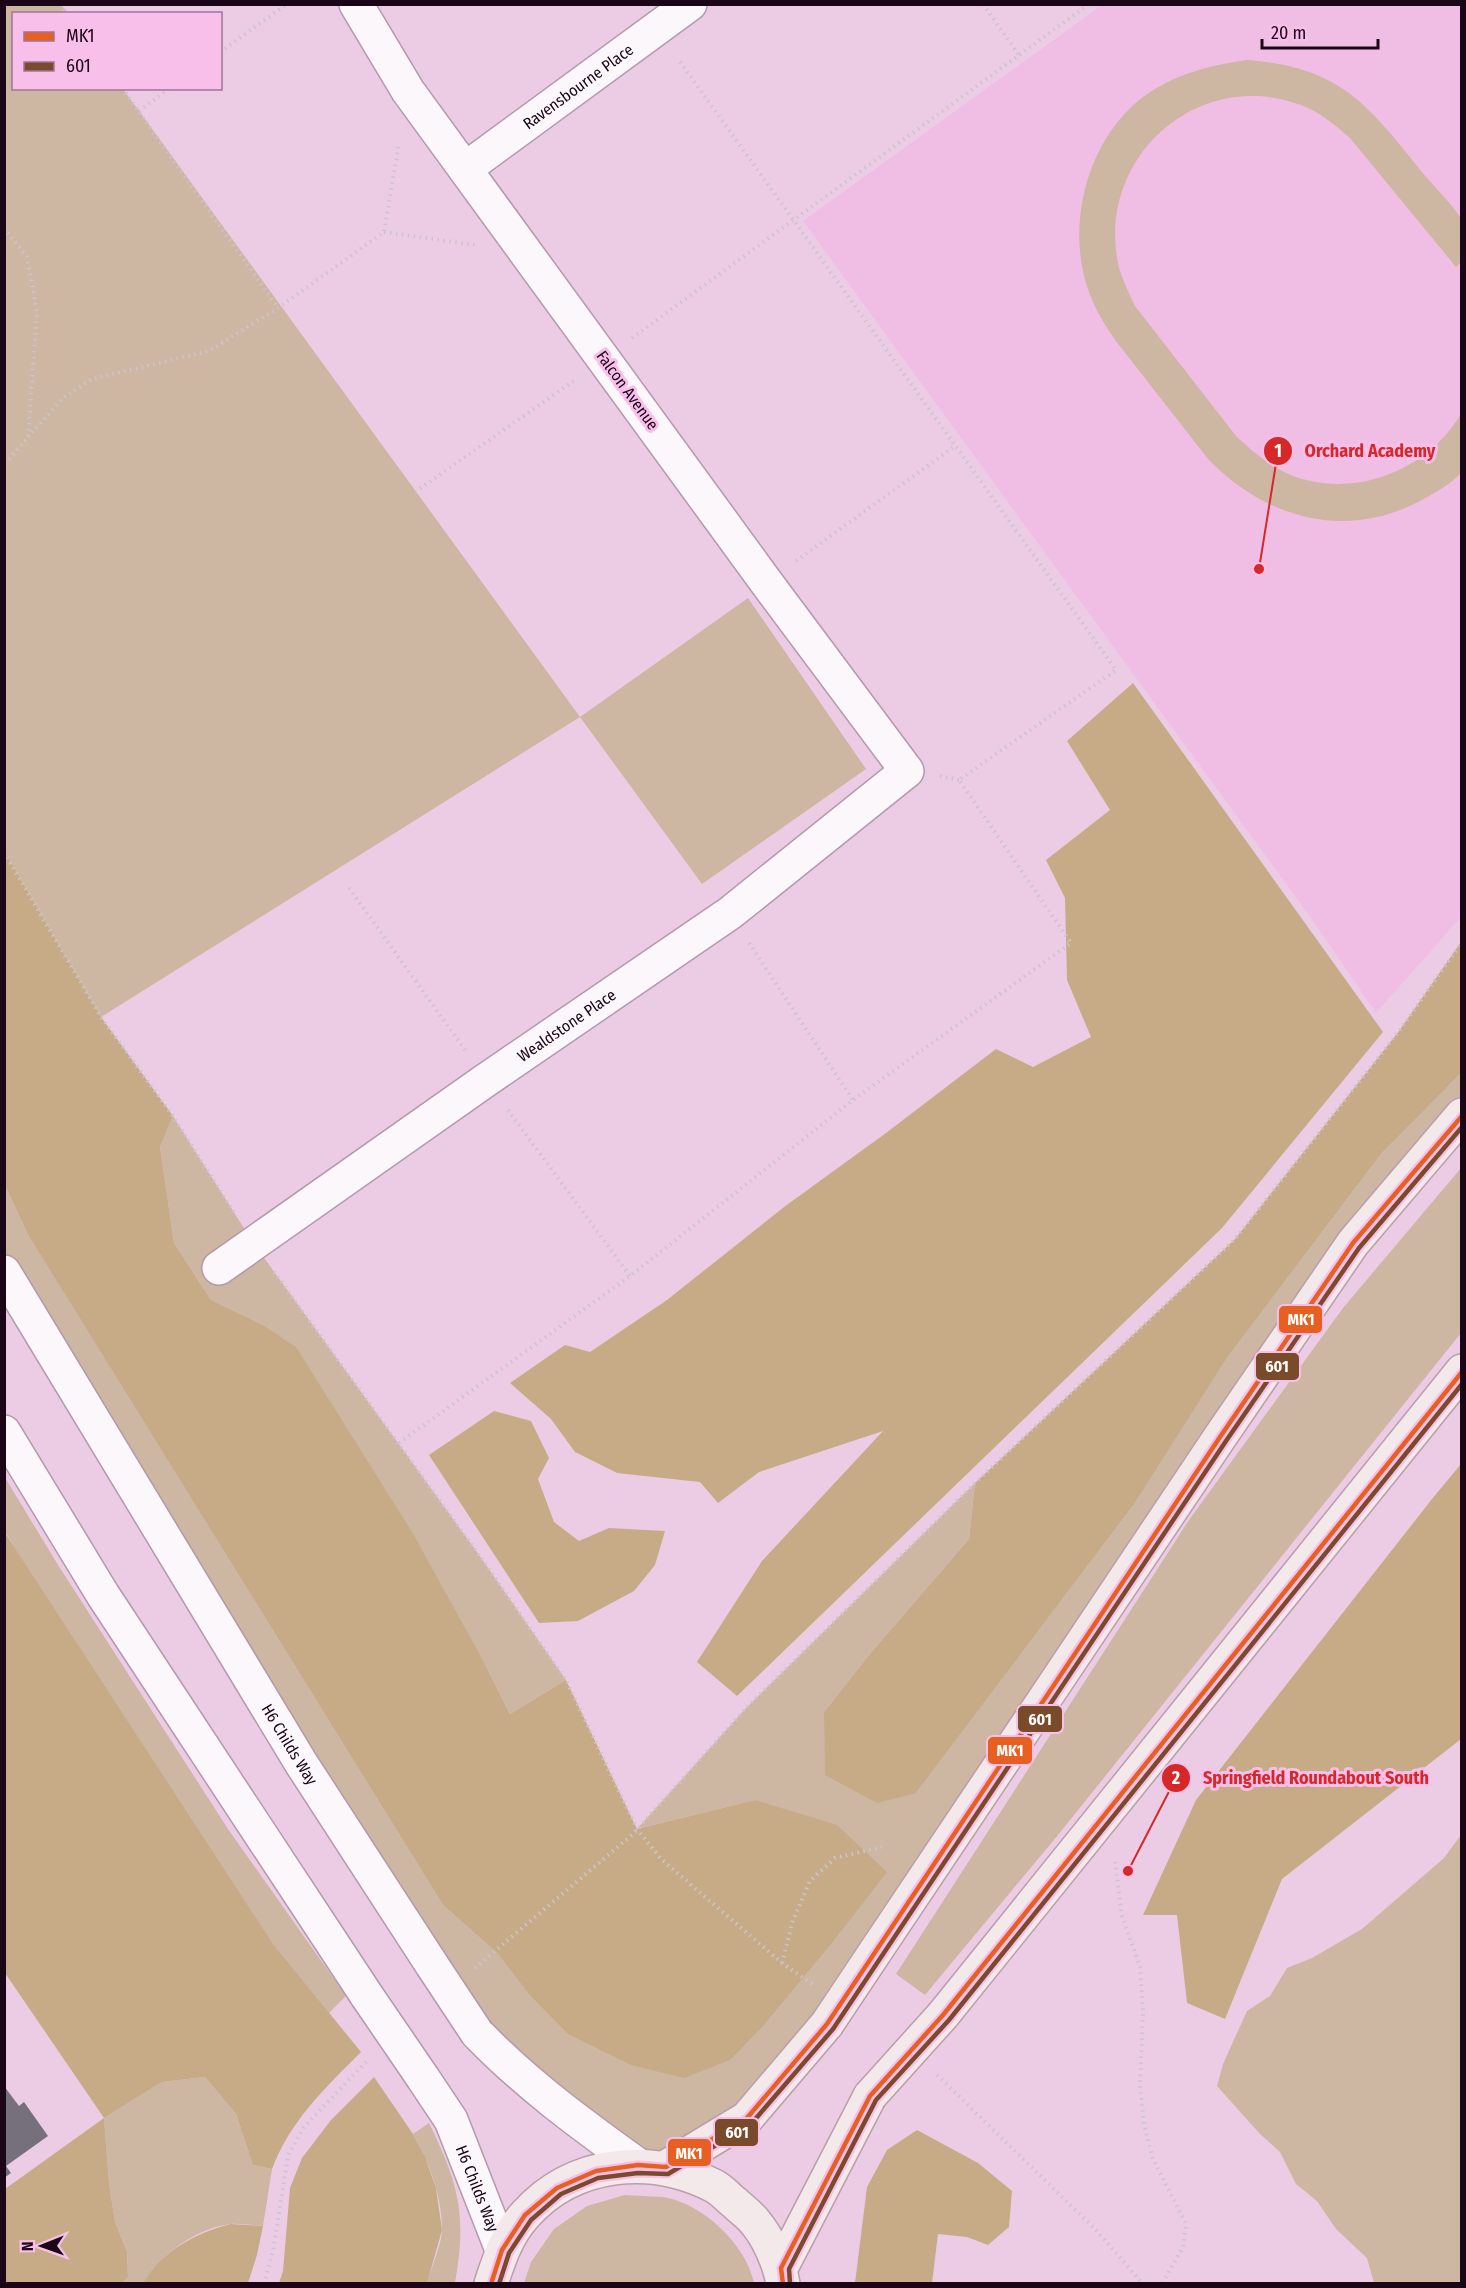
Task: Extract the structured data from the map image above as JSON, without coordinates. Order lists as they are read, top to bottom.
{
  "streets": {
    "street": [
      "Ravensbourne Place",
      "Falcon Avenue",
      "Wealdstone Place",
      "H6 Childs Way"
    ]
  },
  "crossings": [
    ["Ravensbourne Place", "Falcon Avenue"],
    ["Falcon Avenue", "Wealdstone Place"]
  ],
  "places": ["Orchard Academy", "Springfield Roundabout South"],
  "lines": ["transit line MK1", "transit line 601"],
  "legend": ["MK1", "601"],
  "scale_bar": "20 m",
  "north": "left"
}
